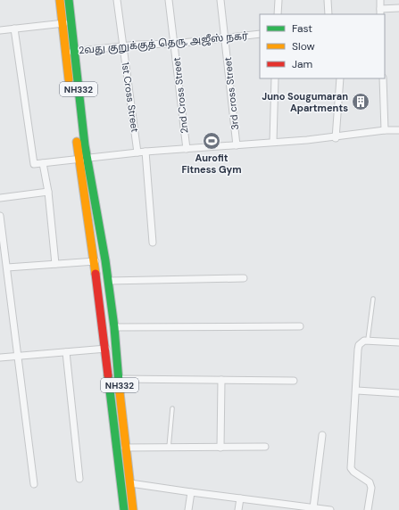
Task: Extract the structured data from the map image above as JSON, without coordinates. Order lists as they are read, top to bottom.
{
  "streets": {
    "highway": ["NH332"],
    "street": [
      "2வது குறுக்குத் தெரு, அஜீஸ் நகர்",
      "3rd cross Street",
      "2nd Cross Street",
      "1st Cross Street"
    ]
  },
  "crossings": [
    ["2வது குறுக்குத் தெரு, அஜீஸ் நகர்", "NH332"],
    ["2வது குறுக்குத் தெரு, அஜீஸ் நகர்", "3rd cross Street"],
    ["2வது குறுக்குத் தெரு, அஜீஸ் நகர்", "2nd Cross Street"],
    ["2வது குறுக்குத் தெரு, அஜீஸ் நகர்", "1st Cross Street"]
  ],
  "places": {
    "building": ["Juno Sougumaran Apartments"],
    "sports": ["Aurofit Fitness Gym"]
  },
  "legend": ["Fast", "Slow", "Jam"]
}
